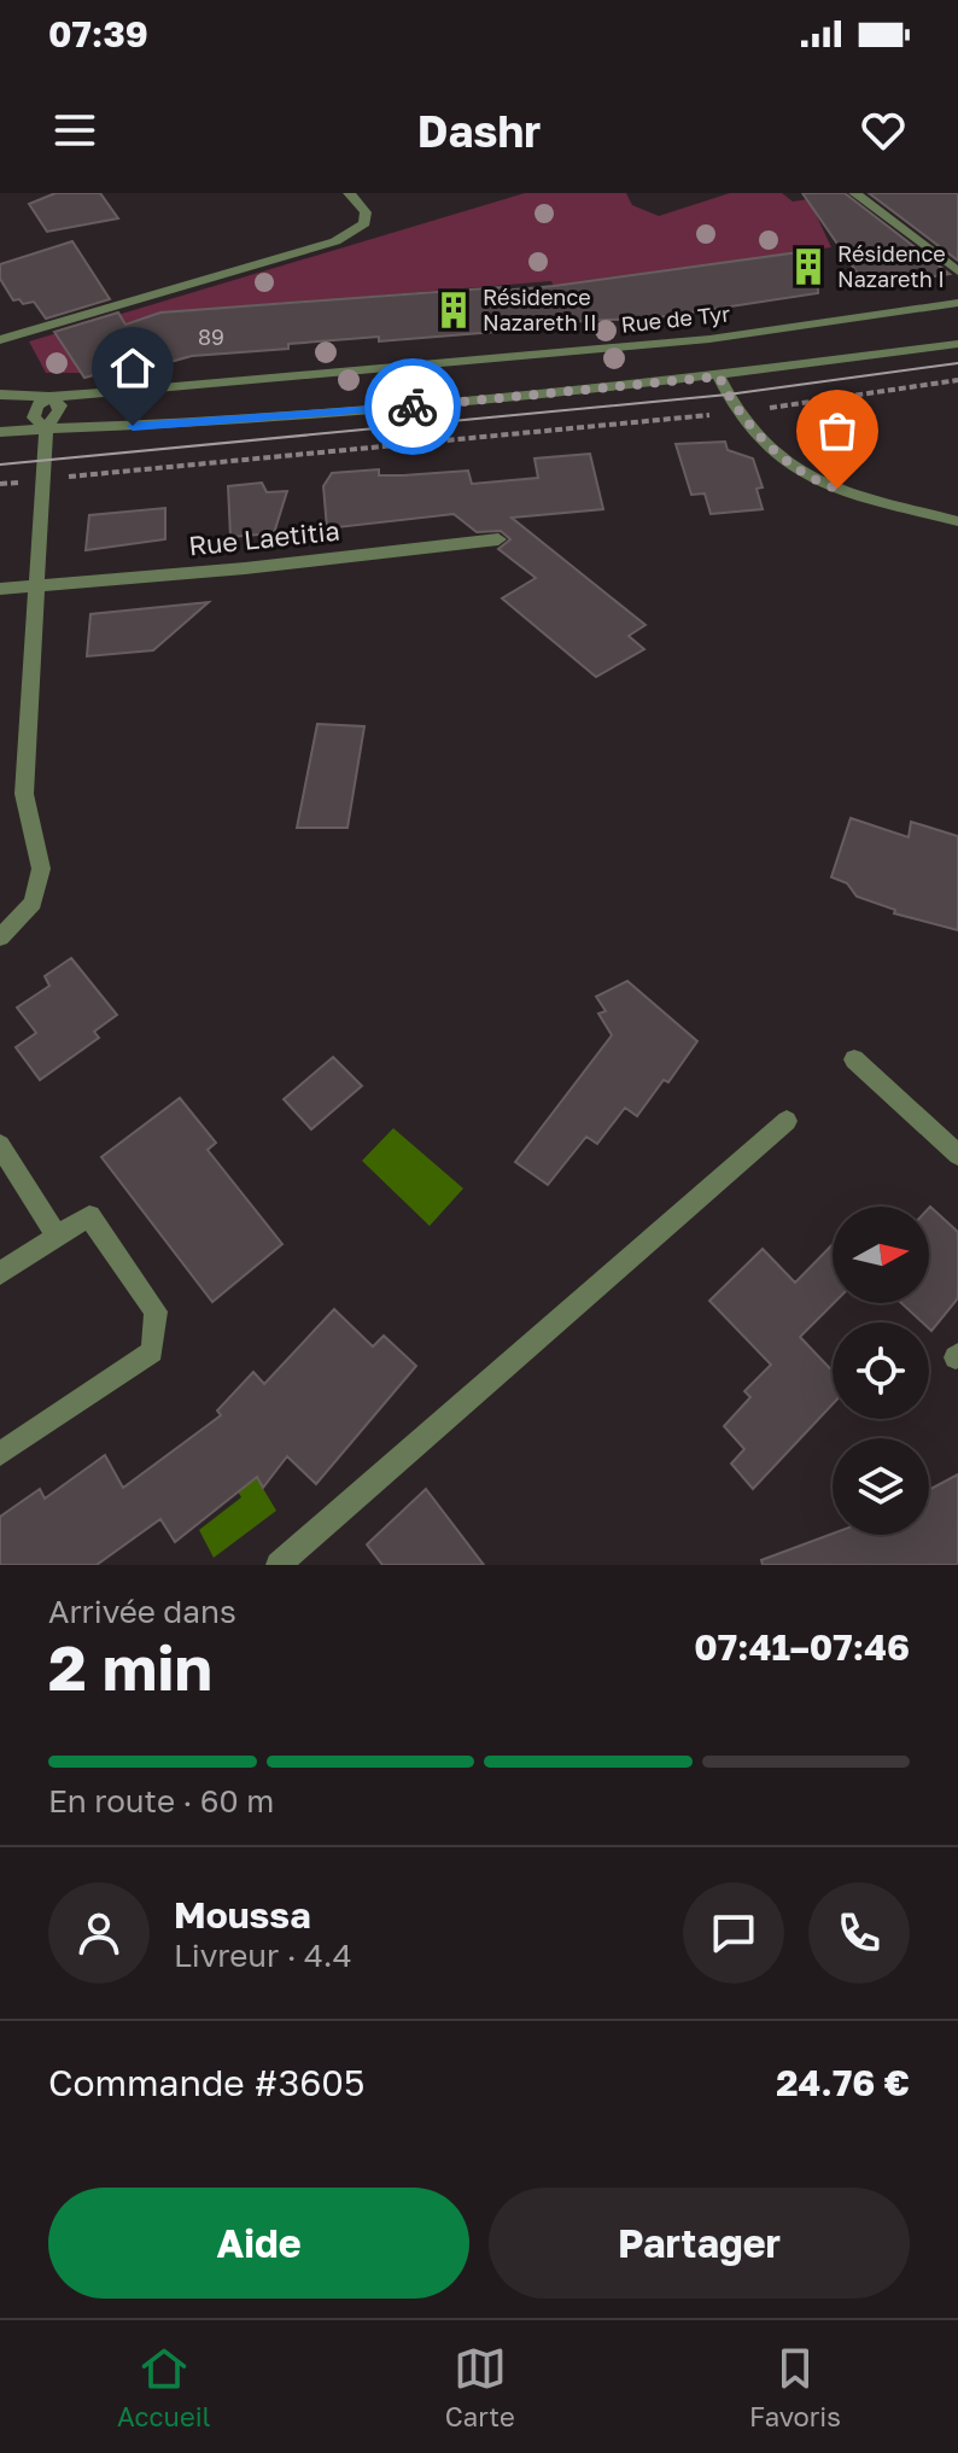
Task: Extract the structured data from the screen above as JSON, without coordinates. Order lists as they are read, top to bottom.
{
  "streets": {
    "street": ["Rue de Tyr", "Rue Laetitia"]
  },
  "places": {
    "building": ["Résidence Nazareth I", "Résidence Nazareth II"]
  },
  "house_numbers": ["89"],
  "north": "right",
  "page": {
    "status": "07:39",
    "header": "Dashr",
    "heading": ["2 min", "Arrivée dans", "07:41–07:46"],
    "panel": [
      "Moussa",
      "Livreur · 4.4",
      "Commande #3605",
      "24.76 €"
    ],
    "bar": "En route · 60 m",
    "buttons": ["Aide", "Partager"],
    "tabs": ["Accueil", "Carte", "Favoris"]
  }
}
